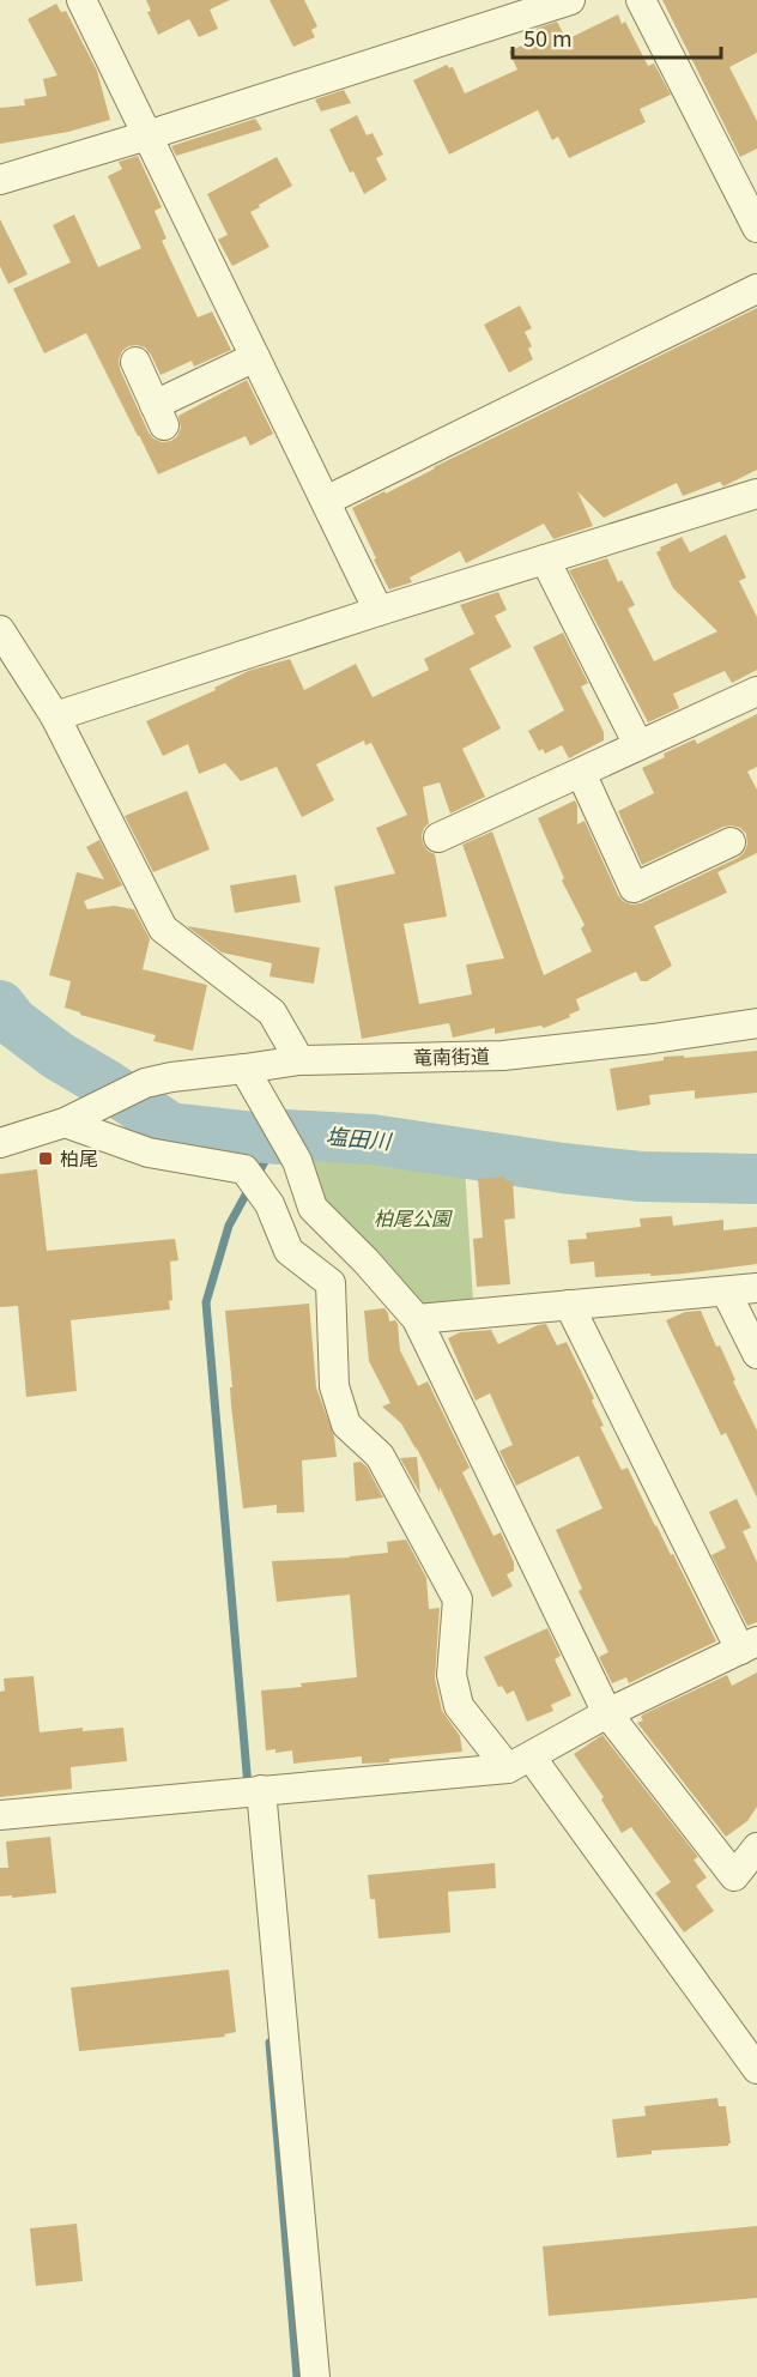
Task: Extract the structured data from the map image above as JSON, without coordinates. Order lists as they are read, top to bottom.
{
  "streets": {
    "street": ["竜南街道"]
  },
  "water": ["塩田川"],
  "parks": ["柏尾公園"],
  "places": {
    "transit": ["柏尾"]
  },
  "scale_bar": "50 m"
}
